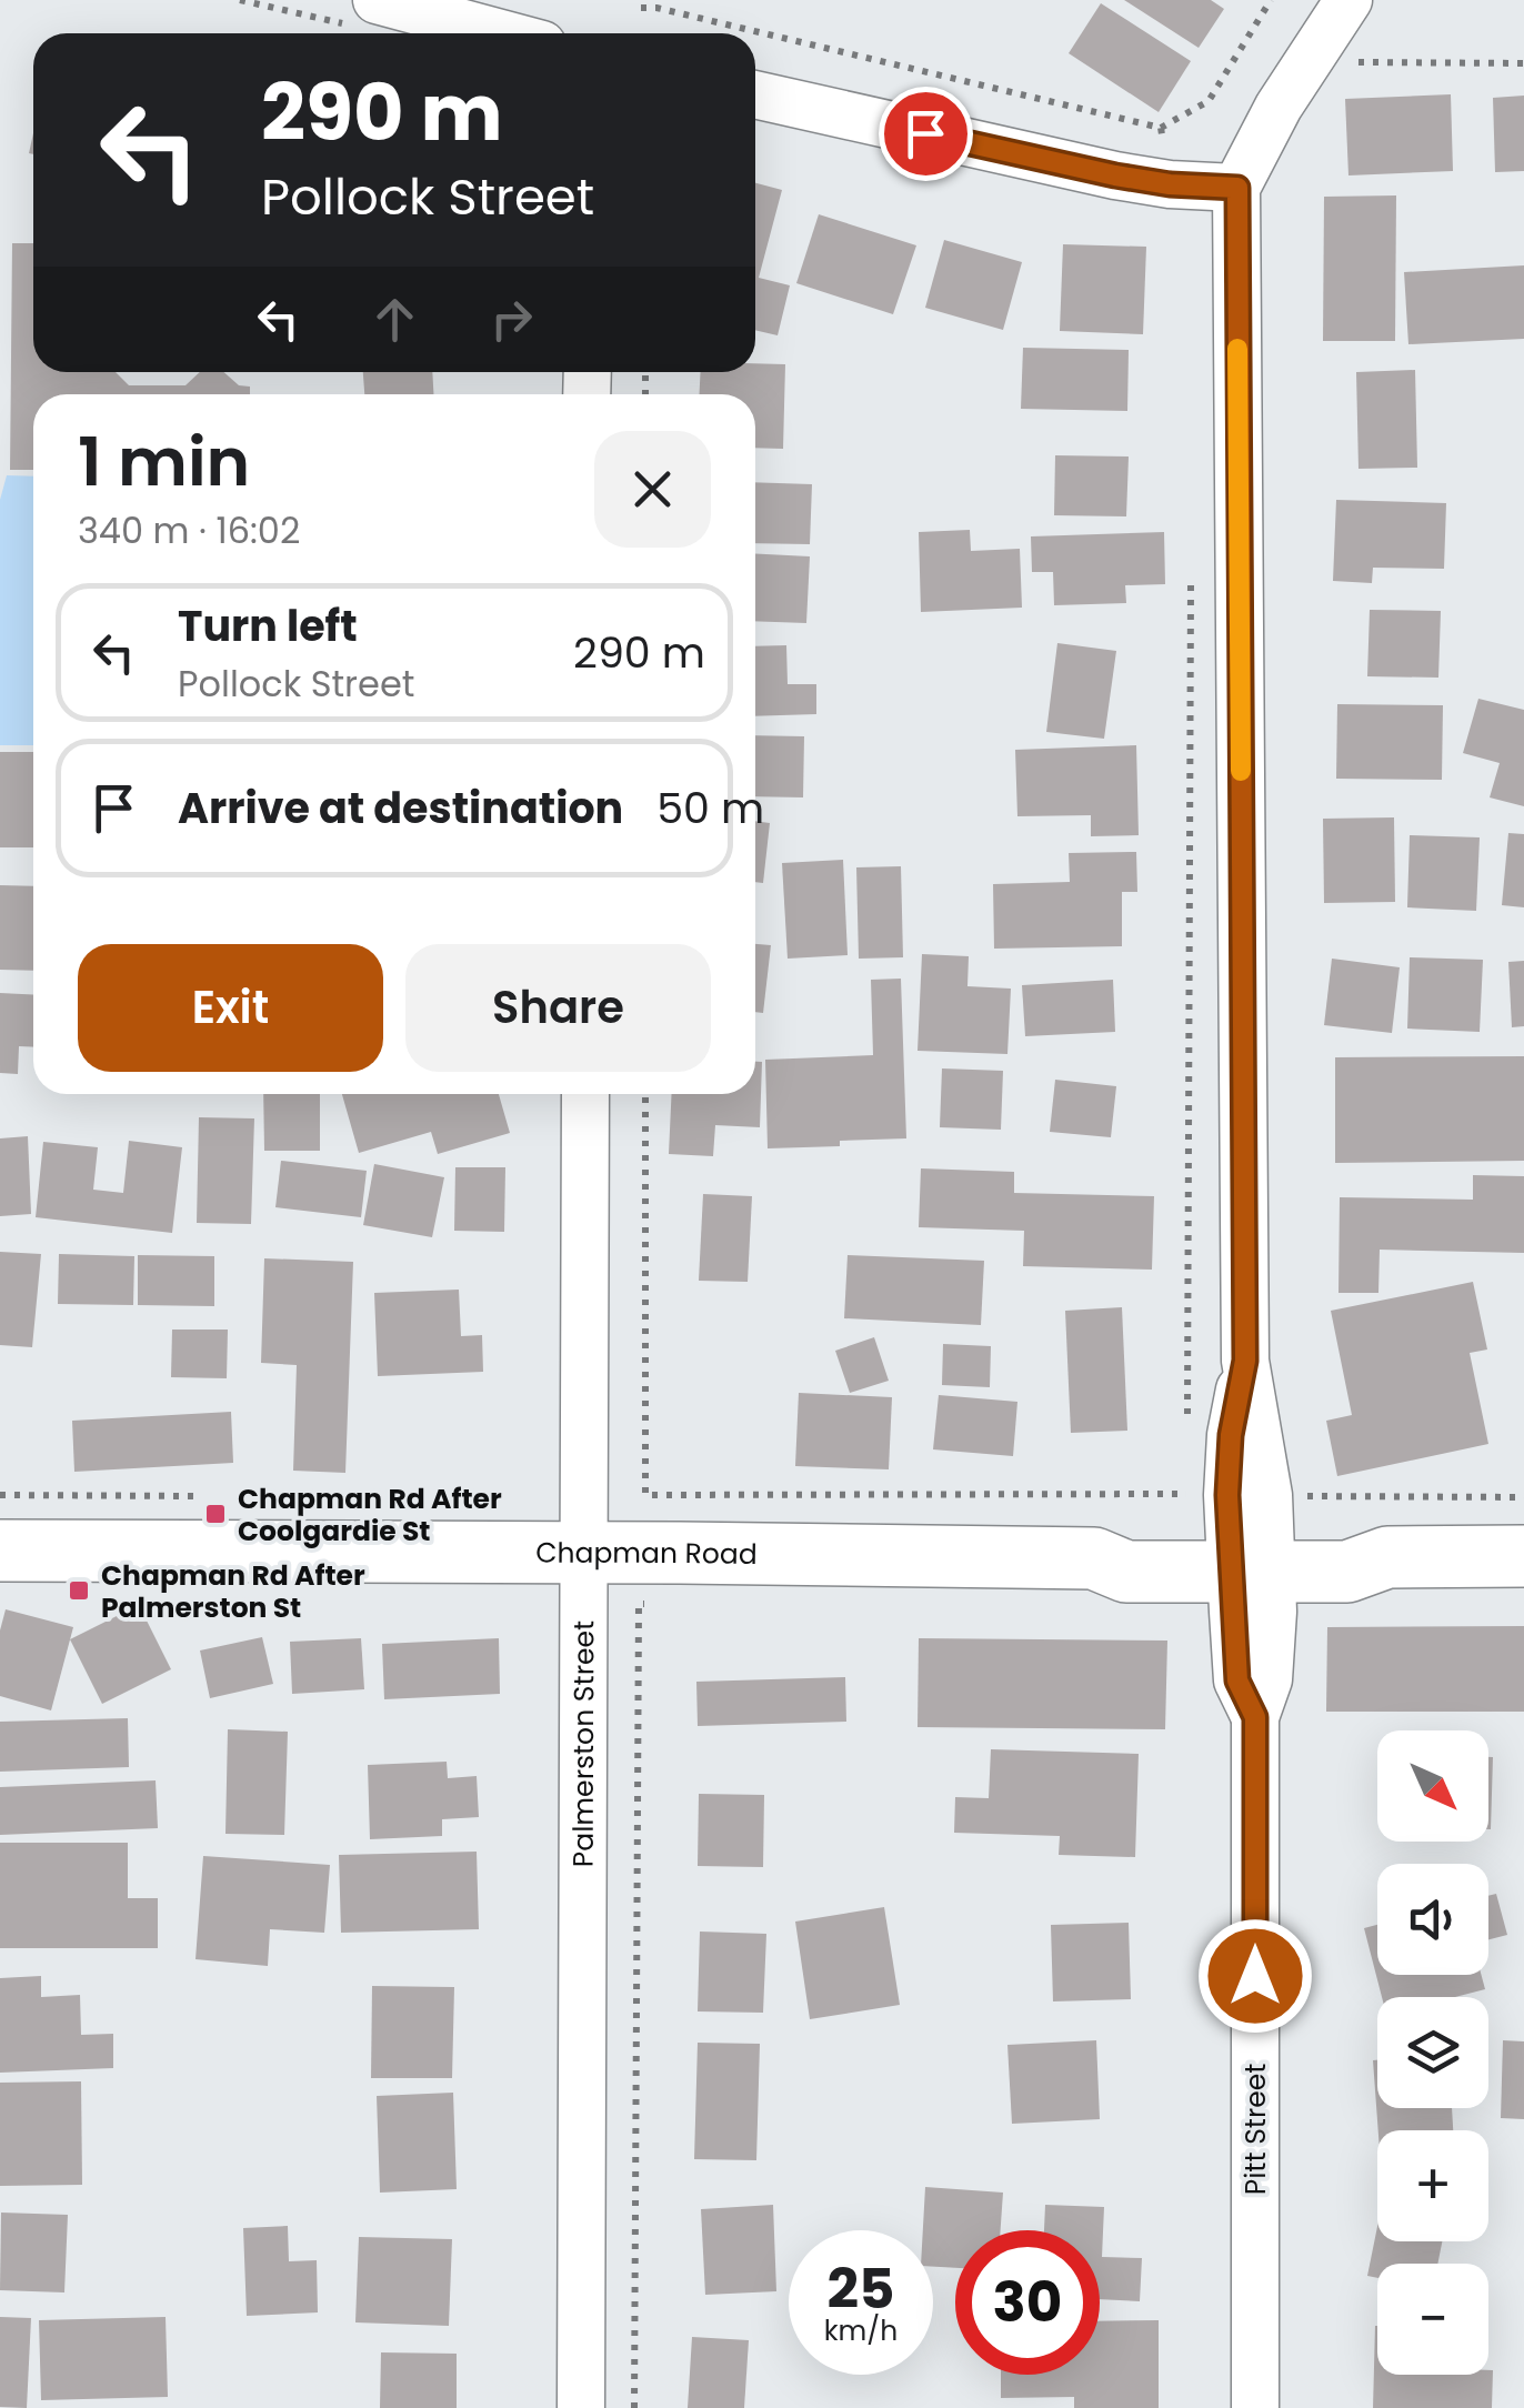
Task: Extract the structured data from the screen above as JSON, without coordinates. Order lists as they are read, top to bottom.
{
  "streets": {
    "main road": ["Chapman Road"],
    "street": ["Palmerston Street", "Pitt Street"]
  },
  "crossings": [
    ["Chapman Road", "Palmerston Street"],
    ["Chapman Road", "Pitt Street"]
  ],
  "places": {
    "transit": ["Chapman Rd After Coolgardie St", "Chapman Rd After Palmerston St"]
  },
  "north": "bottom right",
  "page": {
    "turn": ["290 m", "Pollock Street"],
    "heading": ["1 min", "340 m · 16:02"],
    "list": [
      {
        "name": "Turn left",
        "note": "Pollock Street",
        "value": "290 m"
      },
      {
        "name": "Arrive at destination",
        "value": "50 m"
      }
    ],
    "buttons": ["Exit", "Share"],
    "map_buttons": ["+", "−"],
    "speed": "25 km/h",
    "limit": "30"
  }
}
